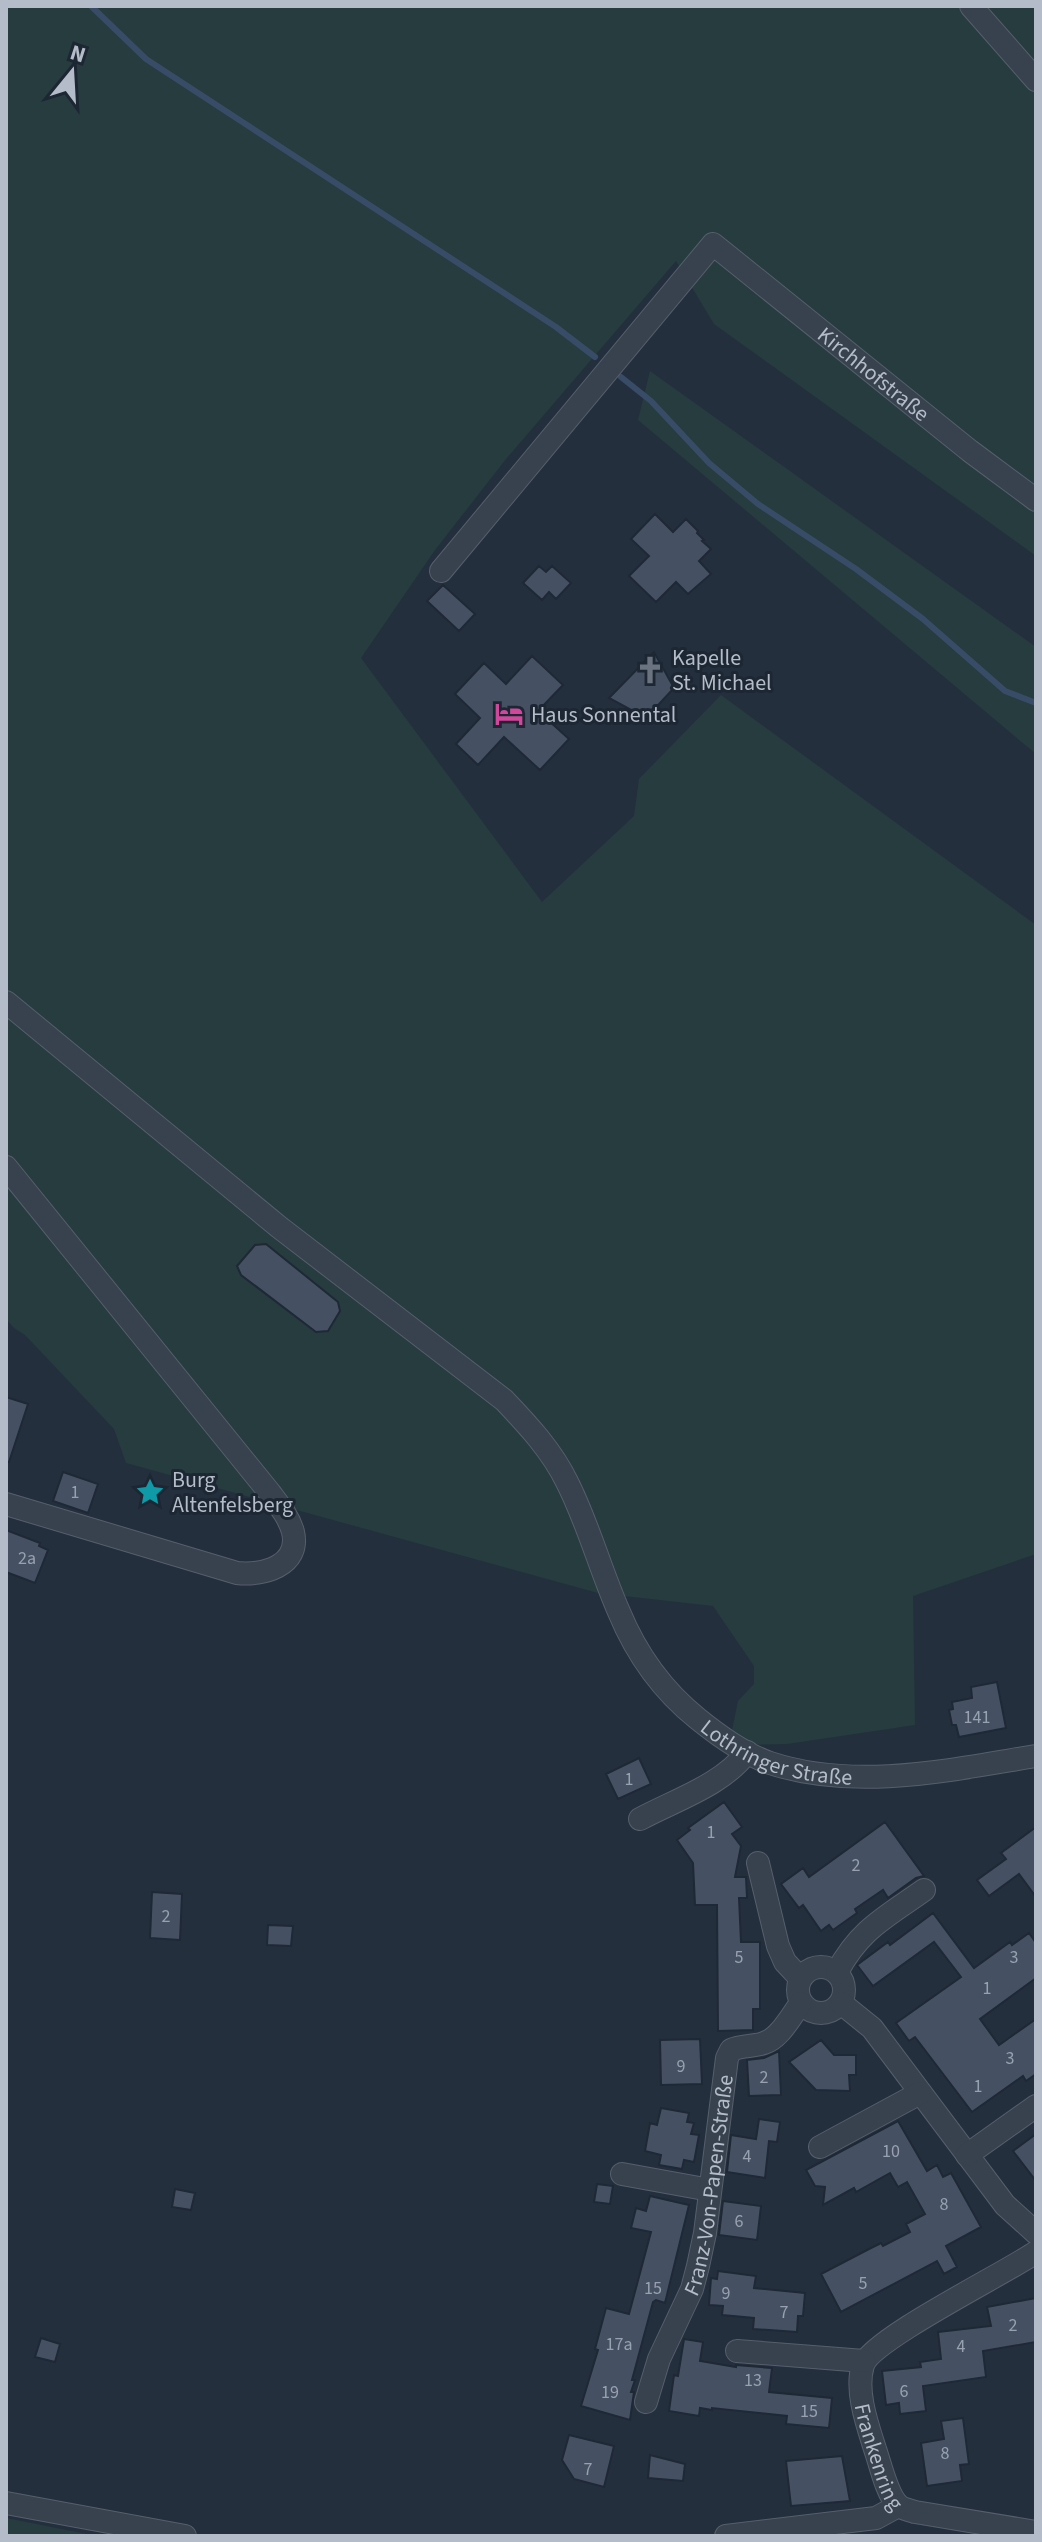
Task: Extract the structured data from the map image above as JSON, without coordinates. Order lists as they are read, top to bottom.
{
  "streets": {
    "street": [
      "Kirchhofstraße",
      "Lothringer Straße",
      "Franz-Von-Papen-Straße",
      "Frankenring"
    ]
  },
  "places": {
    "church": ["Kapelle St. Michael"],
    "hotel": ["Haus Sonnental"],
    "place": ["Burg Altenfelsberg"]
  },
  "house_numbers": [
    "1",
    "2a",
    "141",
    "1",
    "1",
    "2",
    "2",
    "5",
    "3",
    "1",
    "3",
    "9",
    "2",
    "1",
    "10",
    "4",
    "8",
    "6",
    "5",
    "15",
    "9",
    "7",
    "2",
    "17a",
    "4",
    "13",
    "6",
    "19",
    "15",
    "8",
    "7"
  ],
  "north": "top"
}
